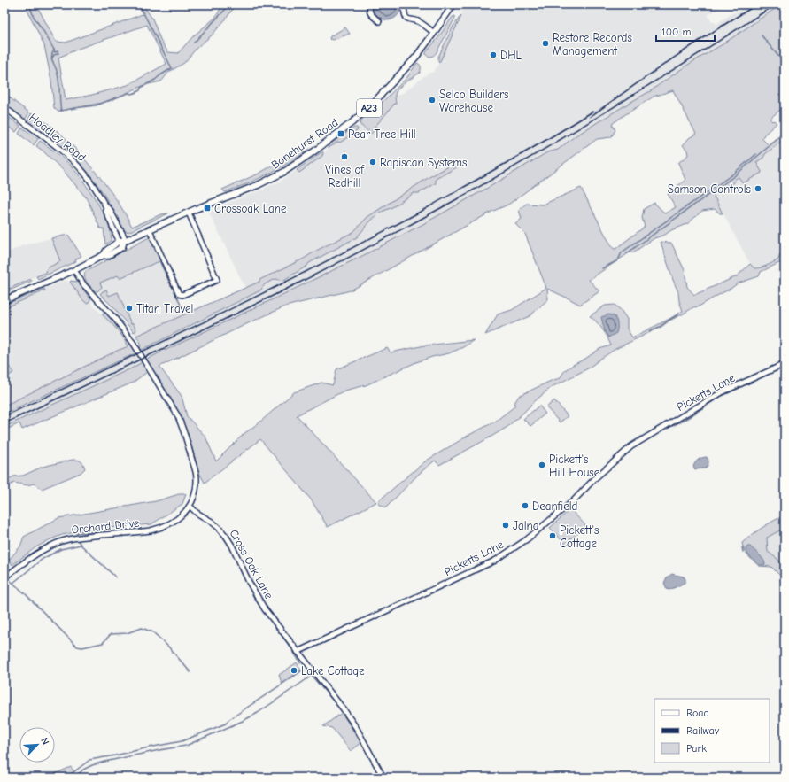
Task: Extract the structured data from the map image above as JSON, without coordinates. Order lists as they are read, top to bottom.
{
  "streets": {
    "main road": ["A23", "Bonehurst Road"],
    "street": [
      "Hoadley Road",
      "Picketts Lane",
      "Orchard Drive",
      "Cross Oak Lane"
    ]
  },
  "crossings": [
    ["Hoadley Road", "Bonehurst Road"],
    ["Picketts Lane", "Cross Oak Lane"],
    ["Orchard Drive", "Cross Oak Lane"]
  ],
  "places": {
    "other": [
      "Restore Records Management",
      "DHL",
      "Selco Builders Warehouse",
      "Vines of Redhill",
      "Rapiscan Systems",
      "Samson Controls",
      "Titan Travel",
      "Pickett's Hill House",
      "Deanfield",
      "Jalna",
      "Pickett's Cottage",
      "Lake Cottage"
    ],
    "transit": ["Pear Tree Hill", "Crossoak Lane"]
  },
  "legend": ["Road", "Railway", "Park"],
  "scale_bar": "100 m",
  "north": "top right"
}
